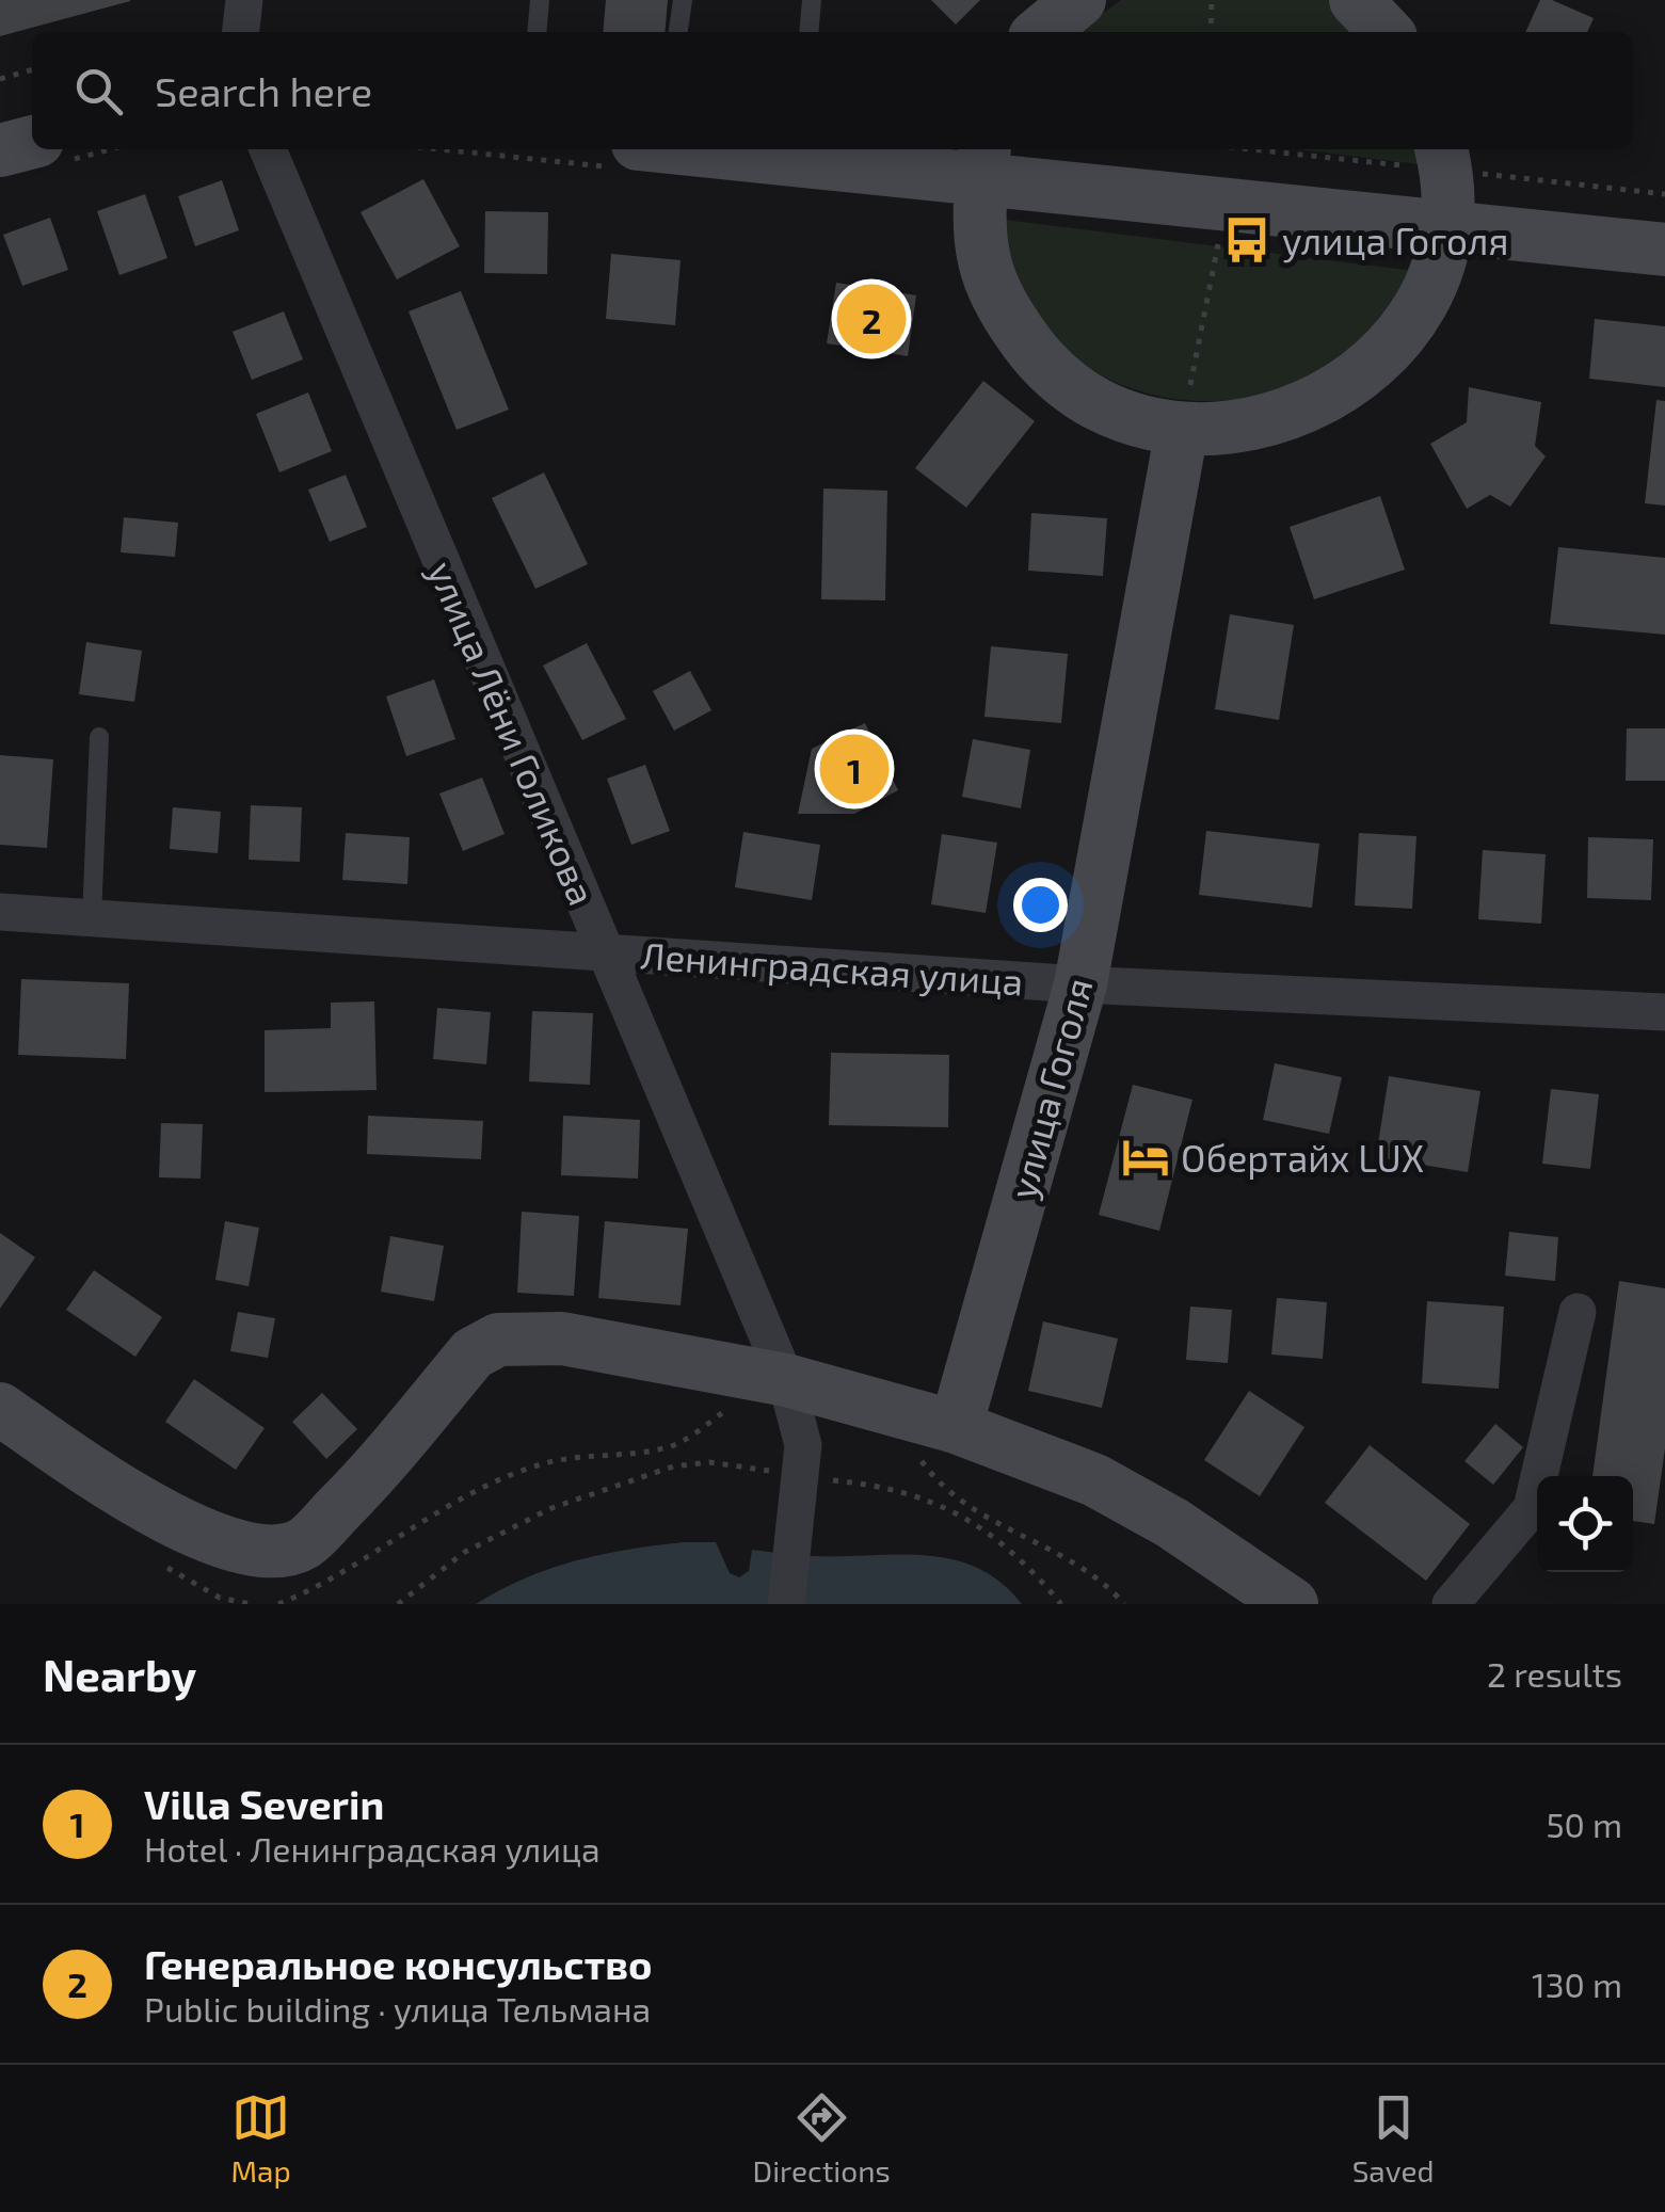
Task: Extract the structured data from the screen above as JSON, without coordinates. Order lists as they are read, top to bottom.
{
  "streets": {
    "street": ["улица Лёни Голикова", "Ленинградская улица", "улица Гоголя"]
  },
  "crossings": [
    ["улица Лёни Голикова", "Ленинградская улица"],
    ["Ленинградская улица", "улица Гоголя"]
  ],
  "places": {
    "bus stop": ["улица Гоголя"],
    "hotel": ["Обертайх LUX"]
  },
  "page": {
    "search": "Search here",
    "pins": ["2", "1"],
    "heading": ["Nearby", "2 results"],
    "list": [
      {
        "mark": "1",
        "name": "Villa Severin",
        "note": "Hotel · Ленинградская улица",
        "value": "50 m"
      },
      {
        "mark": "2",
        "name": "Генеральное консульство",
        "note": "Public building · улица Тельмана",
        "value": "130 m"
      }
    ],
    "nav": ["Map", "Directions", "Saved"]
  }
}
